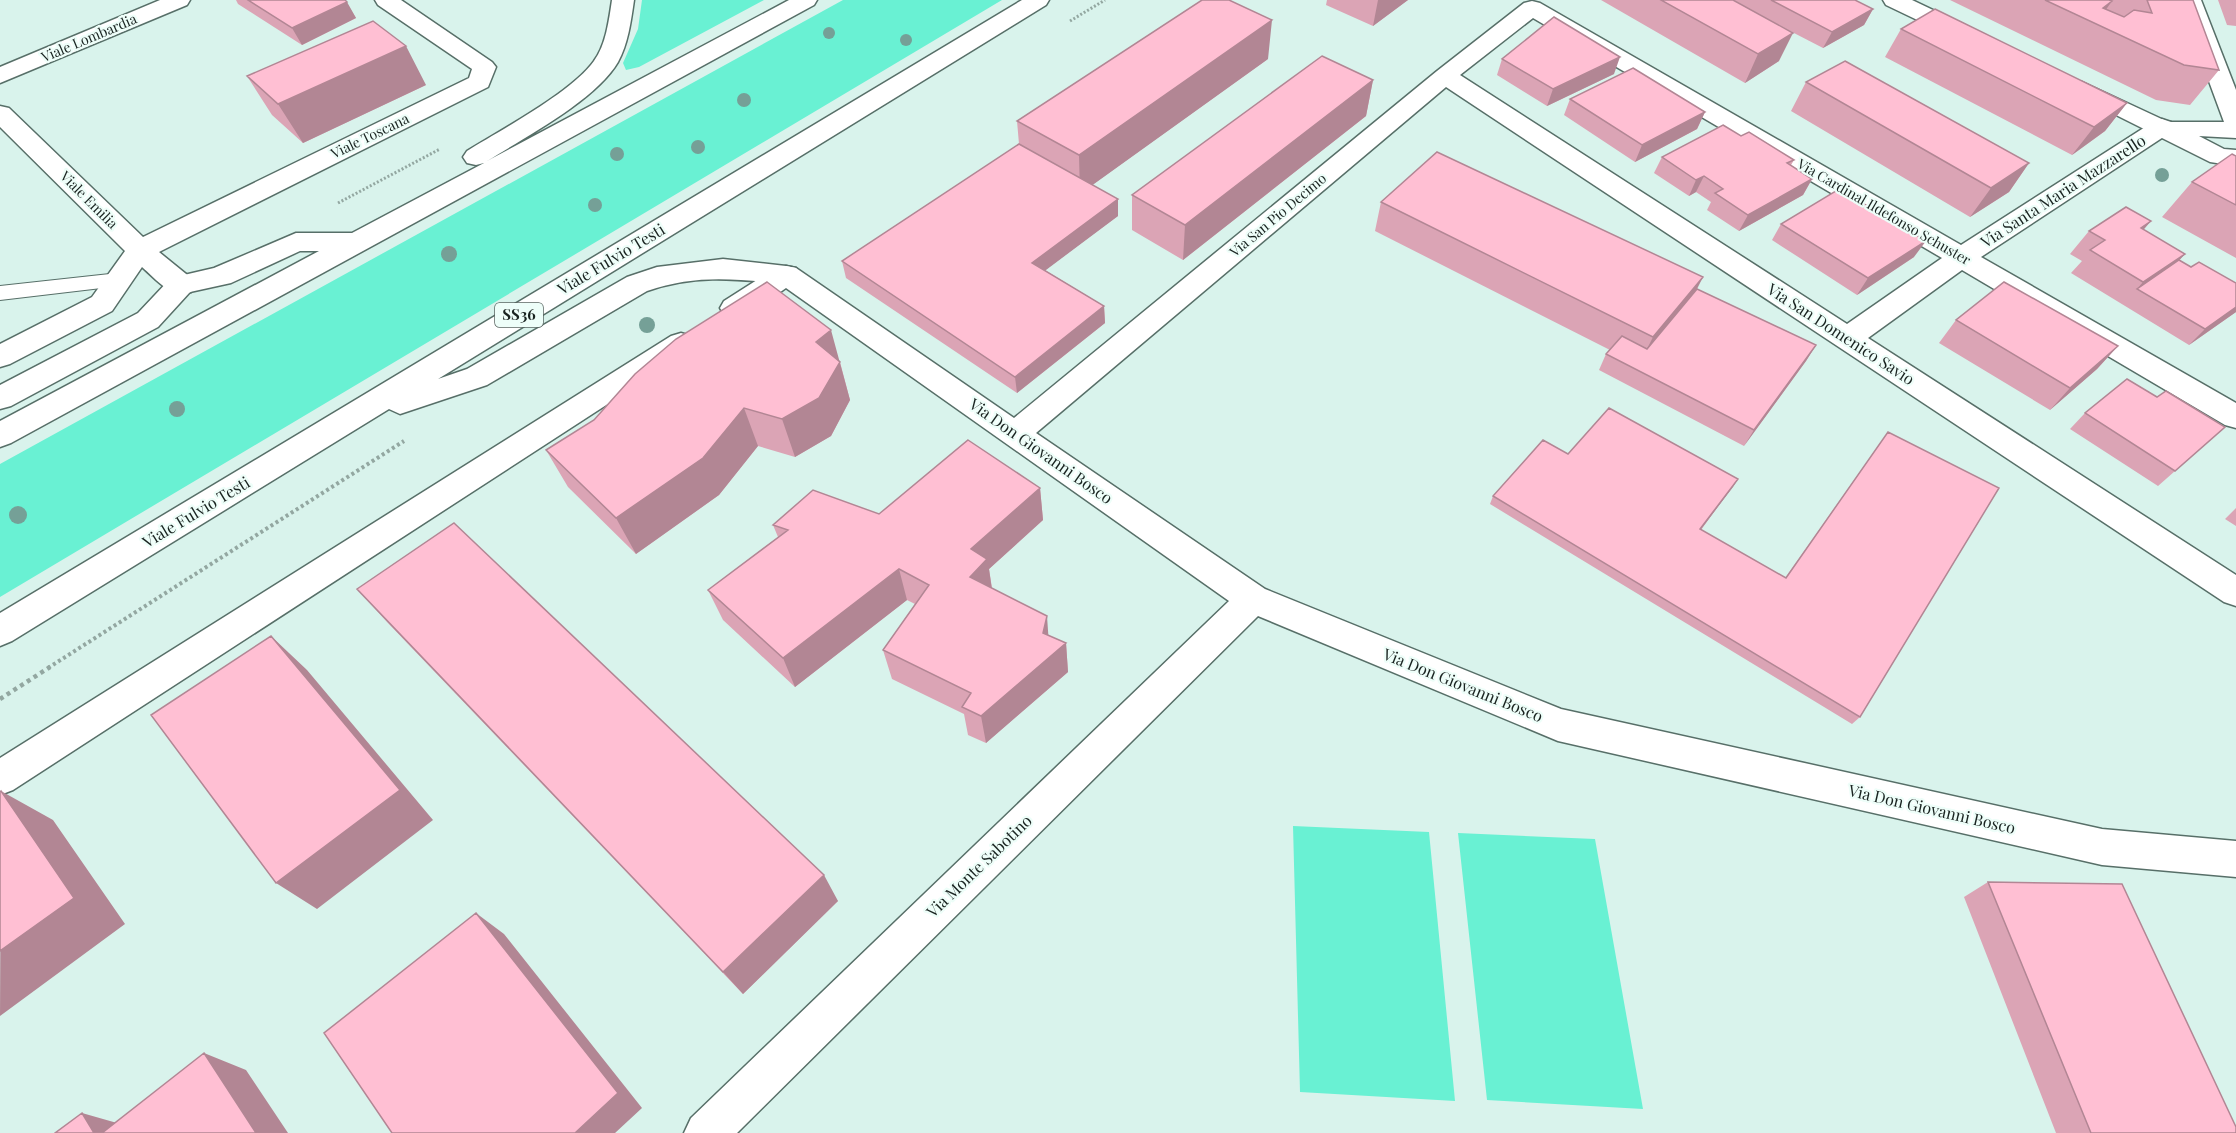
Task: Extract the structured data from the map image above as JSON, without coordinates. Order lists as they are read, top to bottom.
{
  "streets": {
    "main road": [
      "Viale Lombardia",
      "Viale Toscana",
      "Via Santa Maria Mazzarello",
      "Viale Emilia",
      "Via Cardinal Ildefonso Schuster",
      "Via San Pio Decimo",
      "Viale Fulvio Testi",
      "SS36",
      "Via San Domenico Savio",
      "Via Don Giovanni Bosco",
      "Via Monte Sabotino"
    ]
  },
  "crossings": [
    ["Viale Toscana", "Viale Emilia"],
    ["Via Santa Maria Mazzarello", "Via Cardinal Ildefonso Schuster"],
    ["Via Santa Maria Mazzarello", "Via San Domenico Savio"],
    ["Via Cardinal Ildefonso Schuster", "Via San Pio Decimo"],
    ["Via San Pio Decimo", "Via San Domenico Savio"],
    ["Via San Pio Decimo", "Via Don Giovanni Bosco"],
    ["Via Don Giovanni Bosco", "Via Monte Sabotino"]
  ]
}
